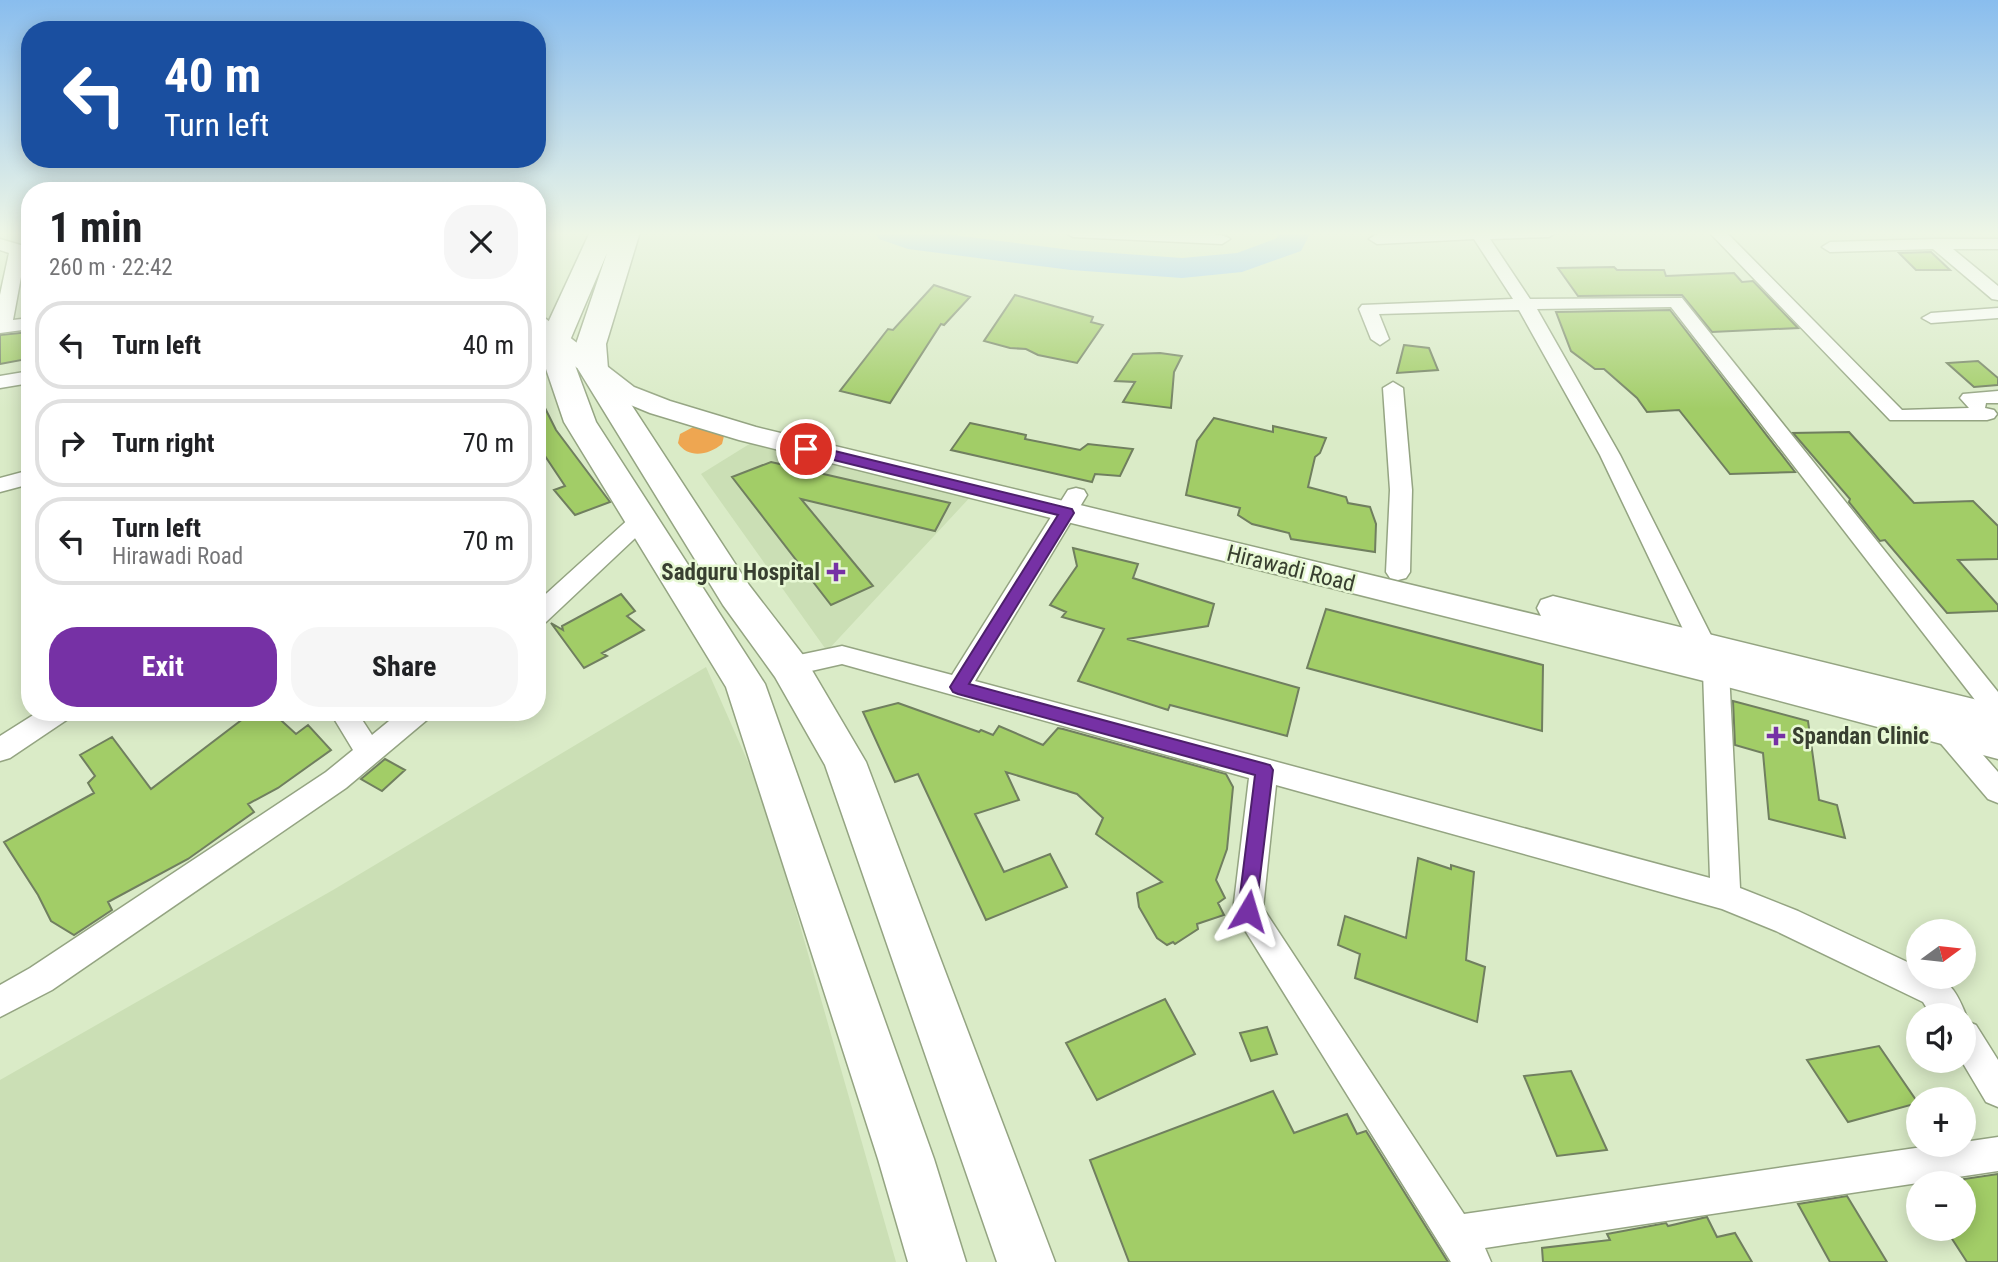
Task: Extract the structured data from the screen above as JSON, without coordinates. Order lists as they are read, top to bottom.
{
  "streets": {
    "street": ["Hirawadi Road"]
  },
  "places": {
    "health": ["Sadguru Hospital", "Spandan Clinic"]
  },
  "north": "right",
  "page": {
    "turn": ["40 m", "Turn left"],
    "heading": ["1 min", "260 m · 22:42"],
    "list": [
      {
        "name": "Turn left",
        "value": "40 m"
      },
      {
        "name": "Turn right",
        "value": "70 m"
      },
      {
        "name": "Turn left",
        "note": "Hirawadi Road",
        "value": "70 m"
      }
    ],
    "buttons": ["Exit", "Share"],
    "map_buttons": ["+", "−"]
  }
}
